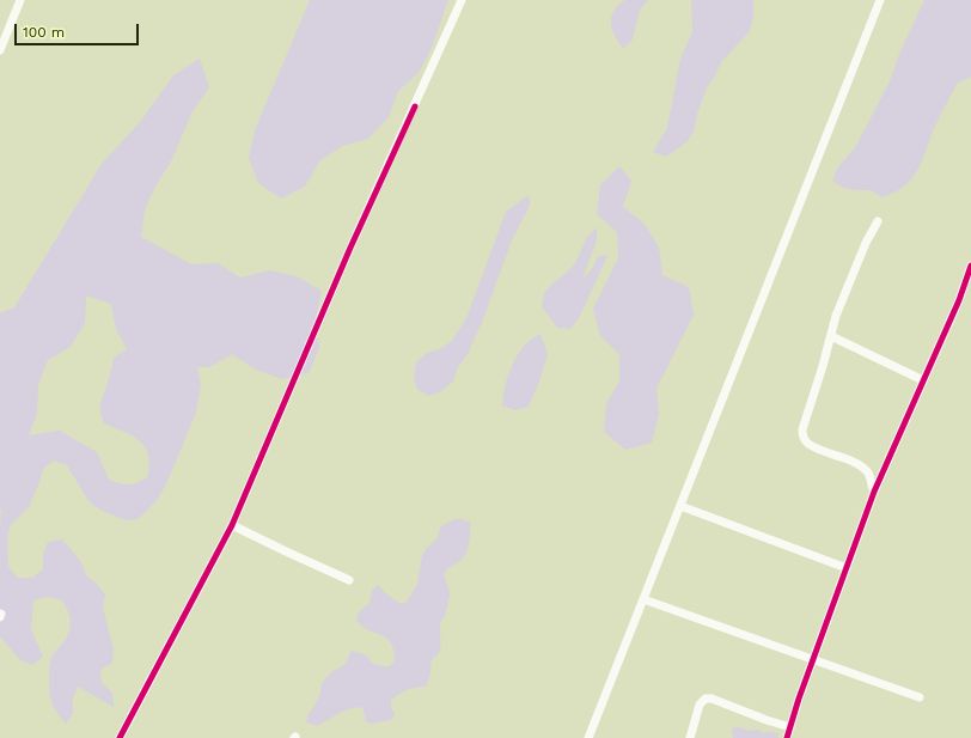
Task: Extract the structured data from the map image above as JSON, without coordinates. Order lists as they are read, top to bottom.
{
  "scale_bar": "100 m"
}
